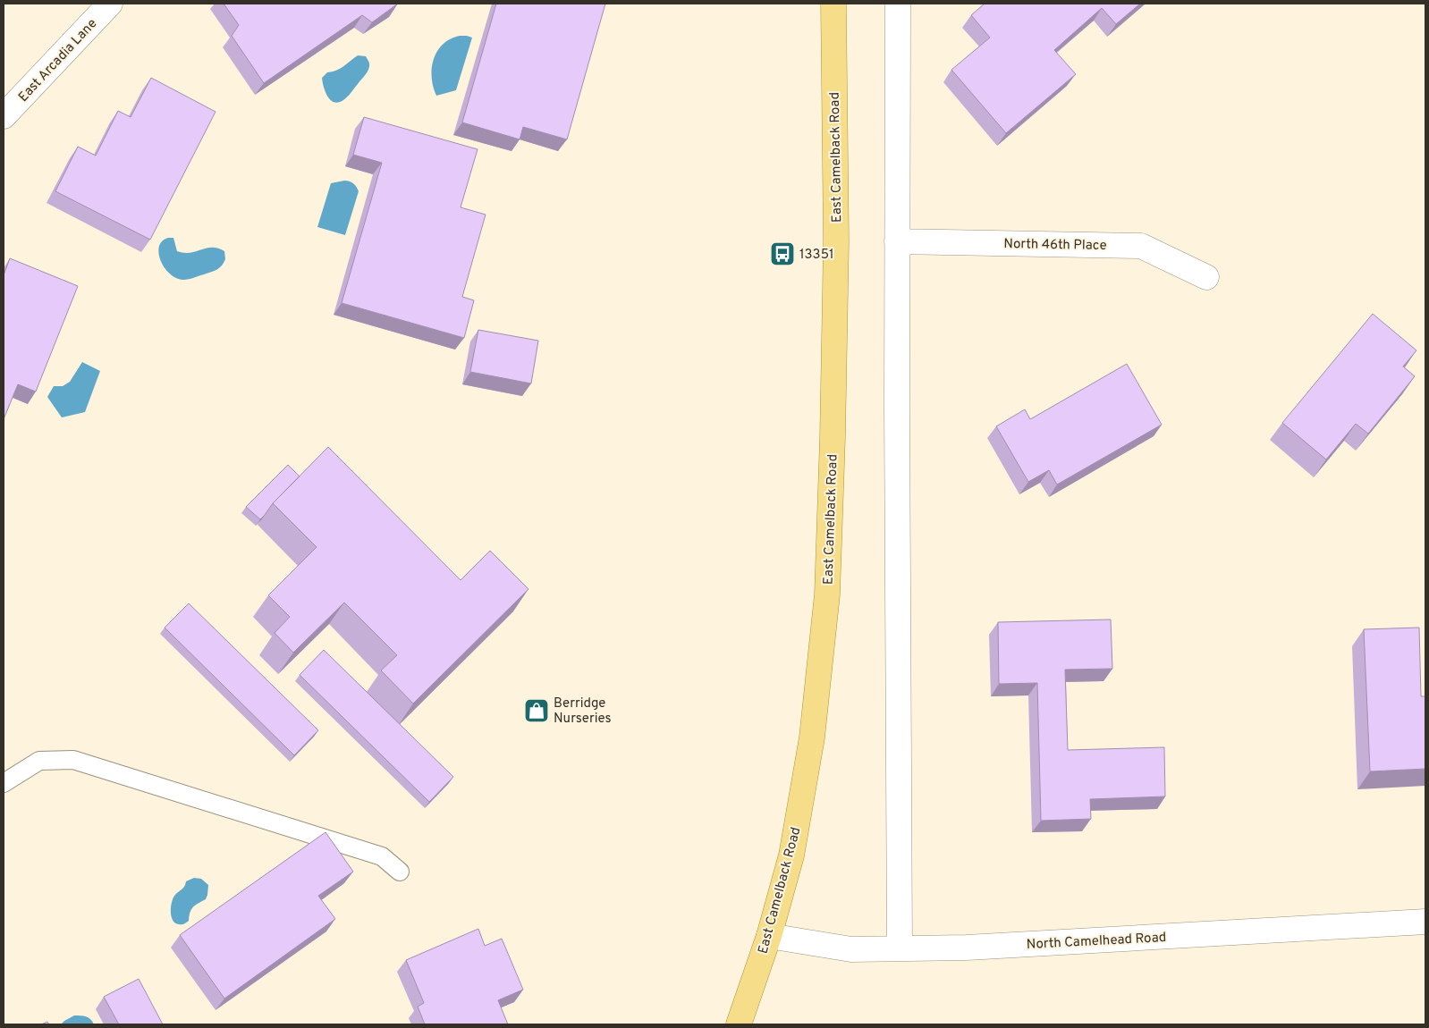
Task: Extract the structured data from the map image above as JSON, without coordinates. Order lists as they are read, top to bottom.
{
  "streets": {
    "main road": ["East Camelback Road"],
    "street": ["East Arcadia Lane", "North 46th Place", "North Camelhead Road"]
  },
  "crossings": [
    ["East Camelback Road", "North Camelhead Road"]
  ],
  "places": {
    "bus stop": ["13351"],
    "shop": ["Berridge Nurseries"]
  }
}
